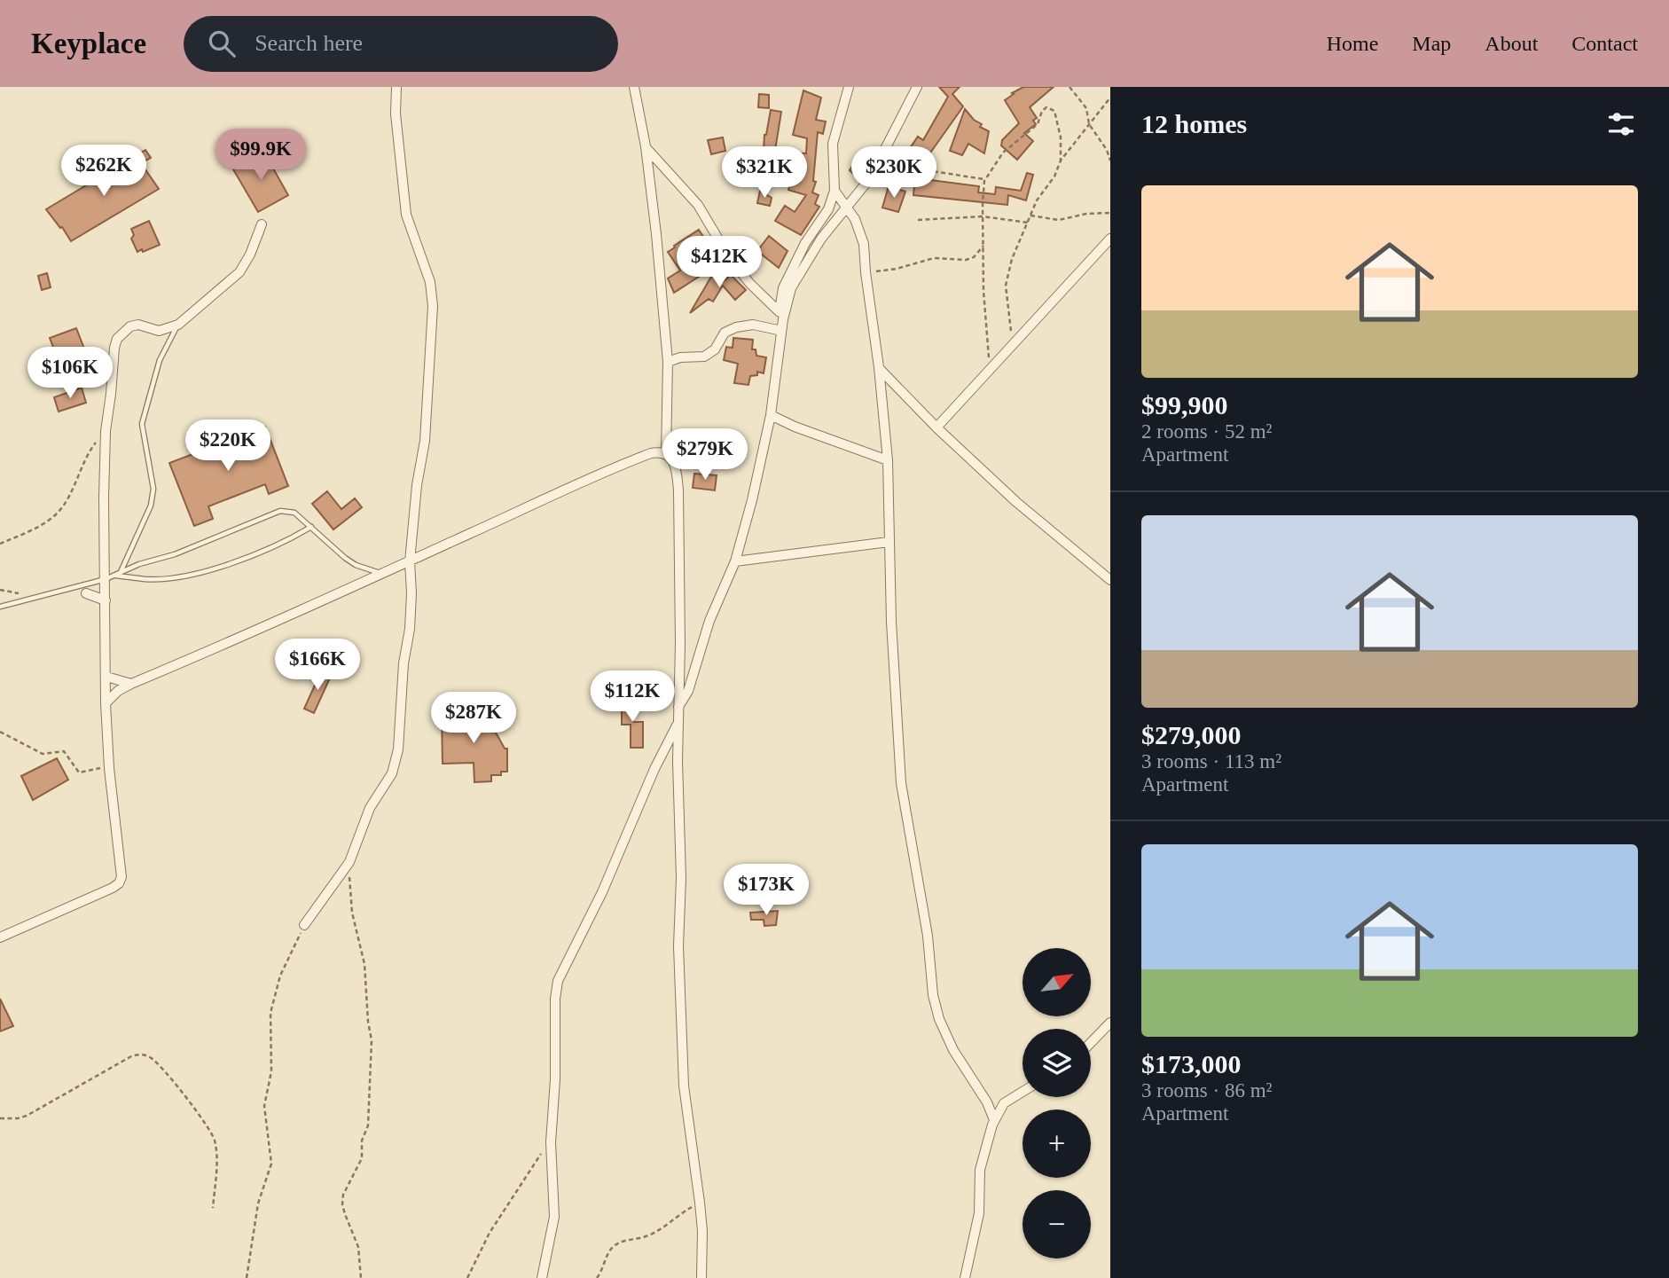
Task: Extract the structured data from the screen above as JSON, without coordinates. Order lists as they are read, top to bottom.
{
  "north": "top right",
  "page": {
    "header": "Keyplace",
    "search": "Search here",
    "nav": [
      "Home",
      "Map",
      "About",
      "Contact"
    ],
    "heading": "12 homes",
    "price": [
      "$99.9K",
      "$262K",
      "$321K",
      "$230K",
      "$412K",
      "$106K",
      "$220K",
      "$279K",
      "$166K",
      "$112K",
      "$287K",
      "$173K"
    ],
    "list": [
      {
        "name": "$99,900",
        "note": "2 rooms · 52 m² · Apartment"
      },
      {
        "name": "$279,000",
        "note": "3 rooms · 113 m² · Apartment"
      },
      {
        "name": "$173,000",
        "note": "3 rooms · 86 m² · Apartment"
      }
    ],
    "map_buttons": ["+", "−"]
  }
}
